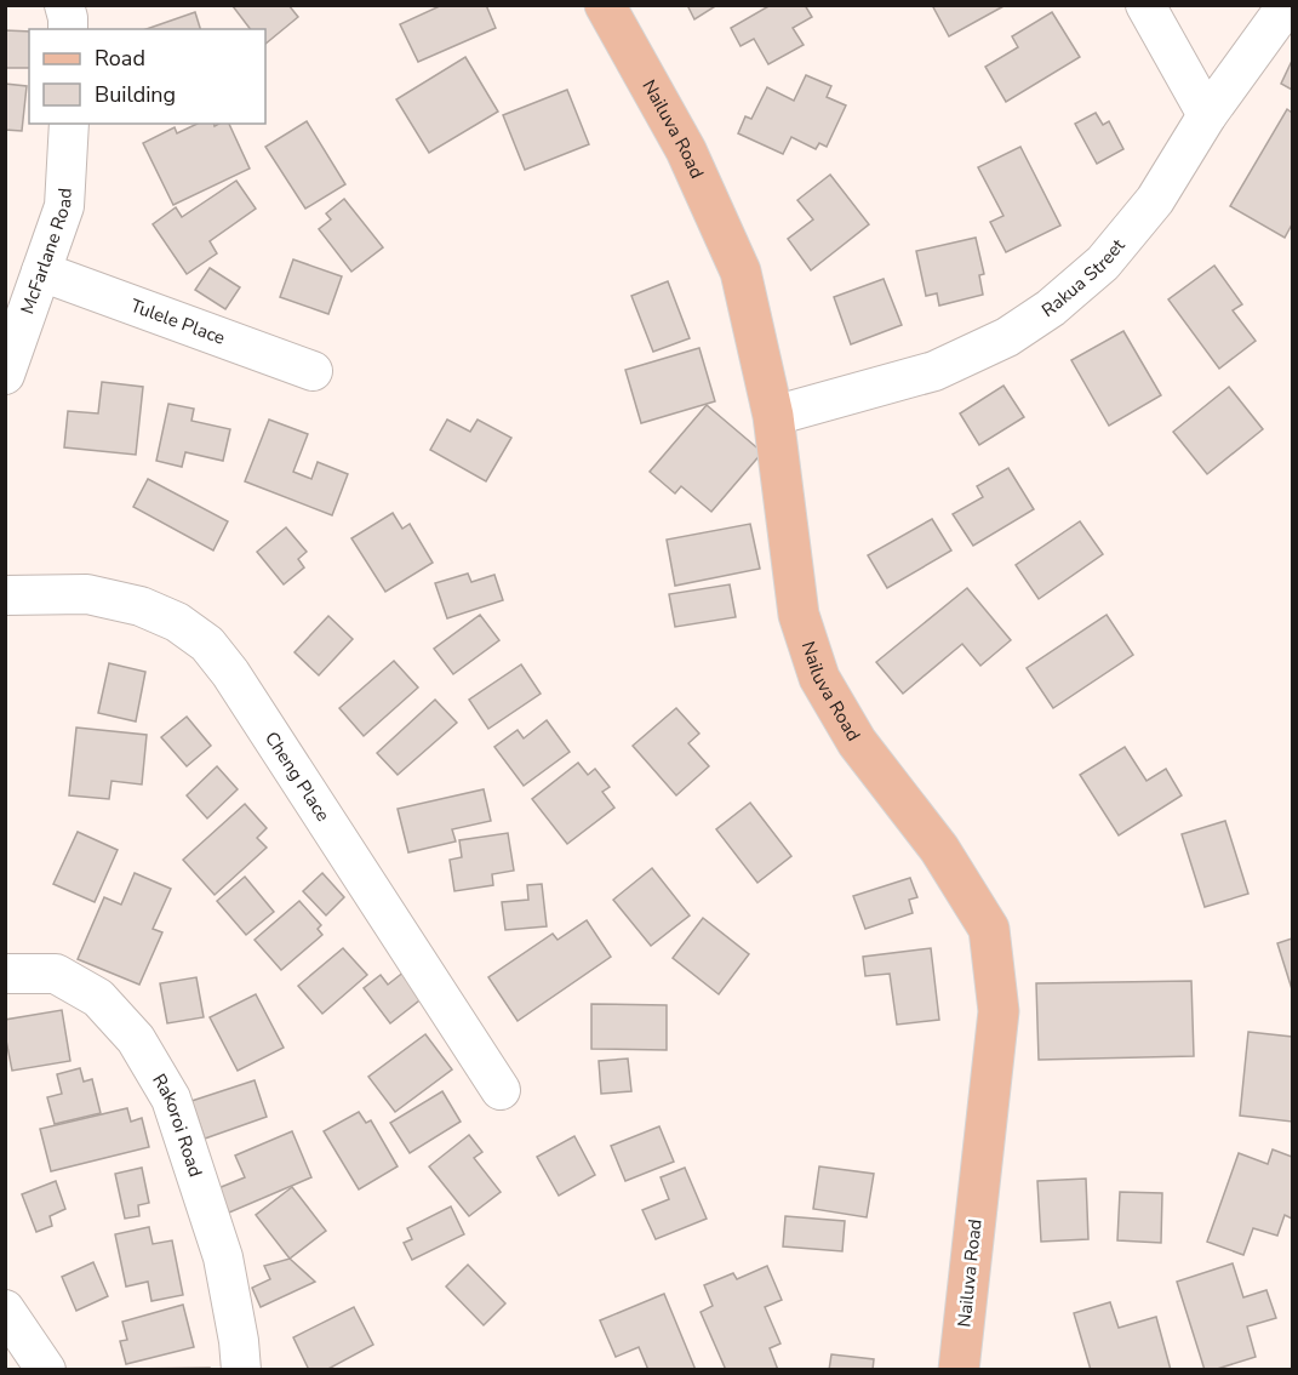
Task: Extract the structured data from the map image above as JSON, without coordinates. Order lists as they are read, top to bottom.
{
  "streets": {
    "main road": ["Nailuva Road"],
    "street": [
      "McFarlane Road",
      "Rakua Street",
      "Tulele Place",
      "Cheng Place",
      "Rakoroi Road"
    ]
  },
  "crossings": [
    ["Nailuva Road", "Rakua Street"],
    ["McFarlane Road", "Tulele Place"]
  ],
  "legend": ["Road", "Building"]
}
